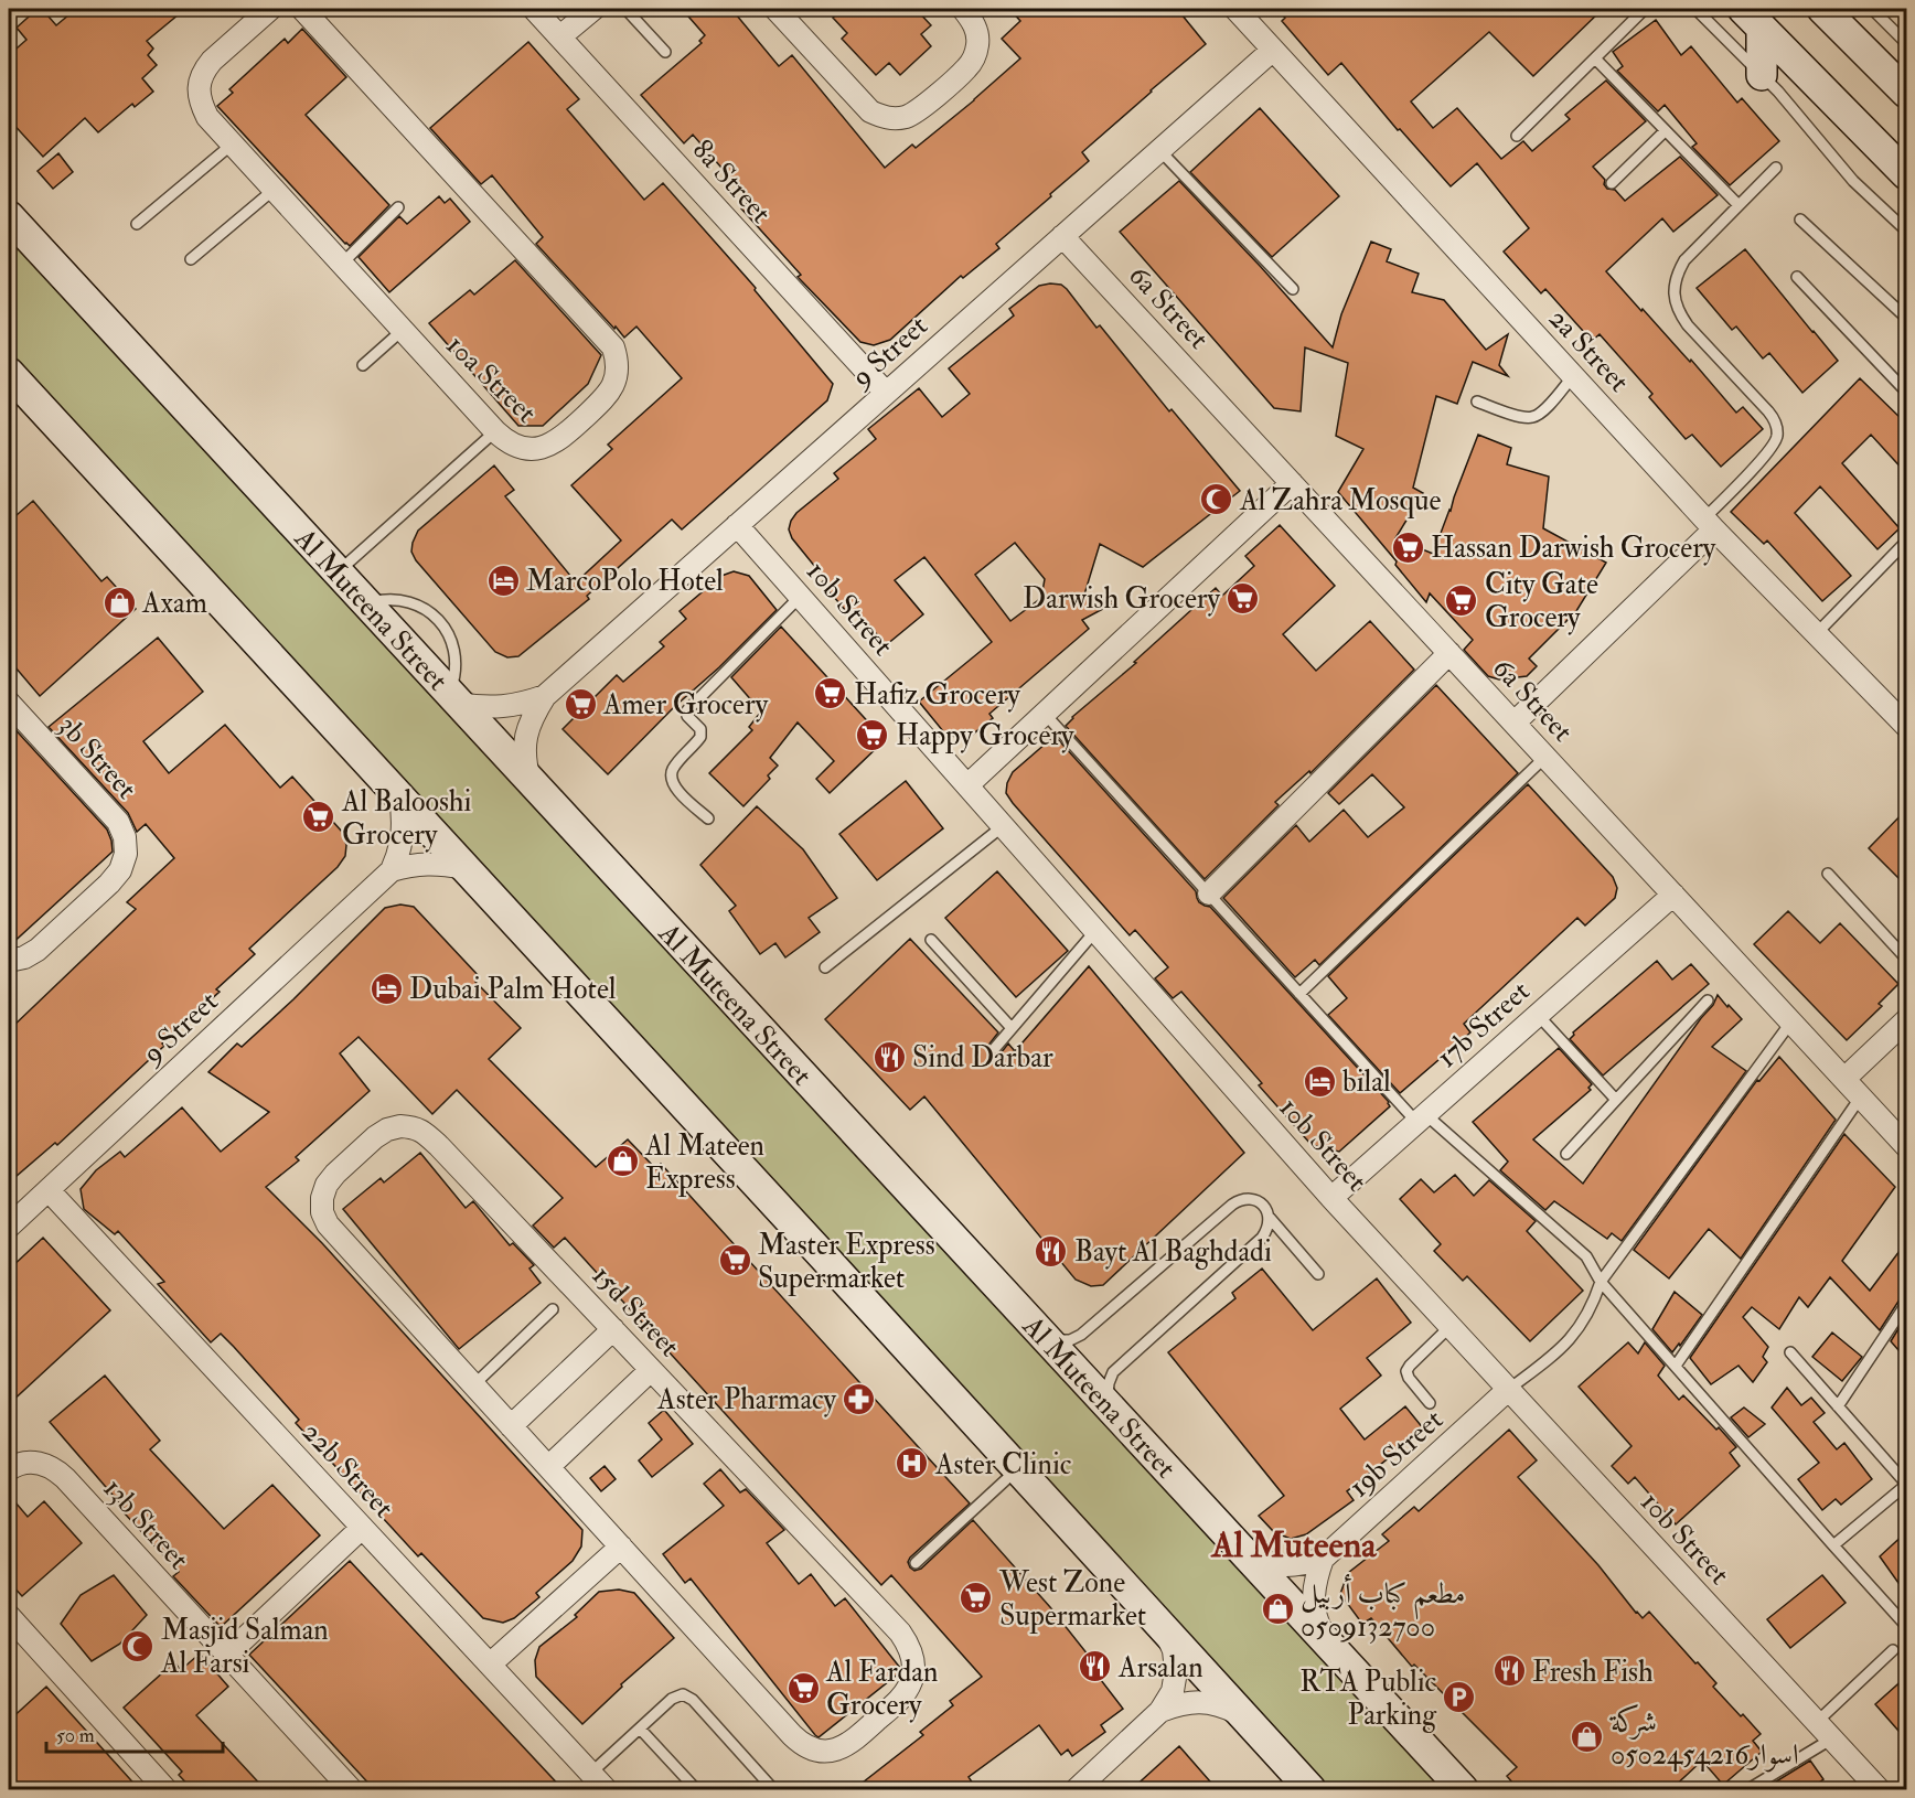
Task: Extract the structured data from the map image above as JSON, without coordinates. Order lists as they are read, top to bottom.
{
  "streets": {
    "street": [
      "8a Street",
      "6a Street",
      "2a Street",
      "9 Street",
      "10a Street",
      "10b Street",
      "Al Muteena Street",
      "3b Street",
      "17b Street",
      "15d Street",
      "19b Street",
      "22b Street",
      "13b Street"
    ]
  },
  "crossings": [
    ["8a Street", "9 Street"],
    ["6a Street", "9 Street"],
    ["6a Street", "17b Street"],
    ["2a Street", "9 Street"],
    ["9 Street", "10b Street"],
    ["9 Street", "Al Muteena Street"],
    ["9 Street", "22b Street"],
    ["10b Street", "17b Street"],
    ["10b Street", "19b Street"],
    ["Al Muteena Street", "19b Street"]
  ],
  "districts": ["Al Muteena"],
  "places": {
    "mosque": ["Al Zahra Mosque", "Masjid Salman Al Farsi"],
    "supermarket": [
      "Hassan Darwish Grocery",
      "Darwish Grocery",
      "City Gate Grocery",
      "Hafiz Grocery",
      "Amer Grocery",
      "Happy Grocery",
      "Al Balooshi Grocery",
      "Master Express Supermarket",
      "West Zone Supermarket",
      "Al Fardan Grocery"
    ],
    "hotel": ["MarcoPolo Hotel", "Dubai Palm Hotel", "bilal"],
    "shop": [
      "Axam",
      "Al Mateen Express",
      "مطعم كباب أربيل 0509132700",
      "شركة اسوار0502454216"
    ],
    "restaurant": [
      "Sind Darbar",
      "Bayt Al Baghdadi",
      "Arsalan",
      "Fresh Fish"
    ],
    "pharmacy": ["Aster Pharmacy"],
    "hospital": ["Aster Clinic"],
    "parking": ["RTA Public Parking"]
  },
  "scale_bar": "50 m"
}
